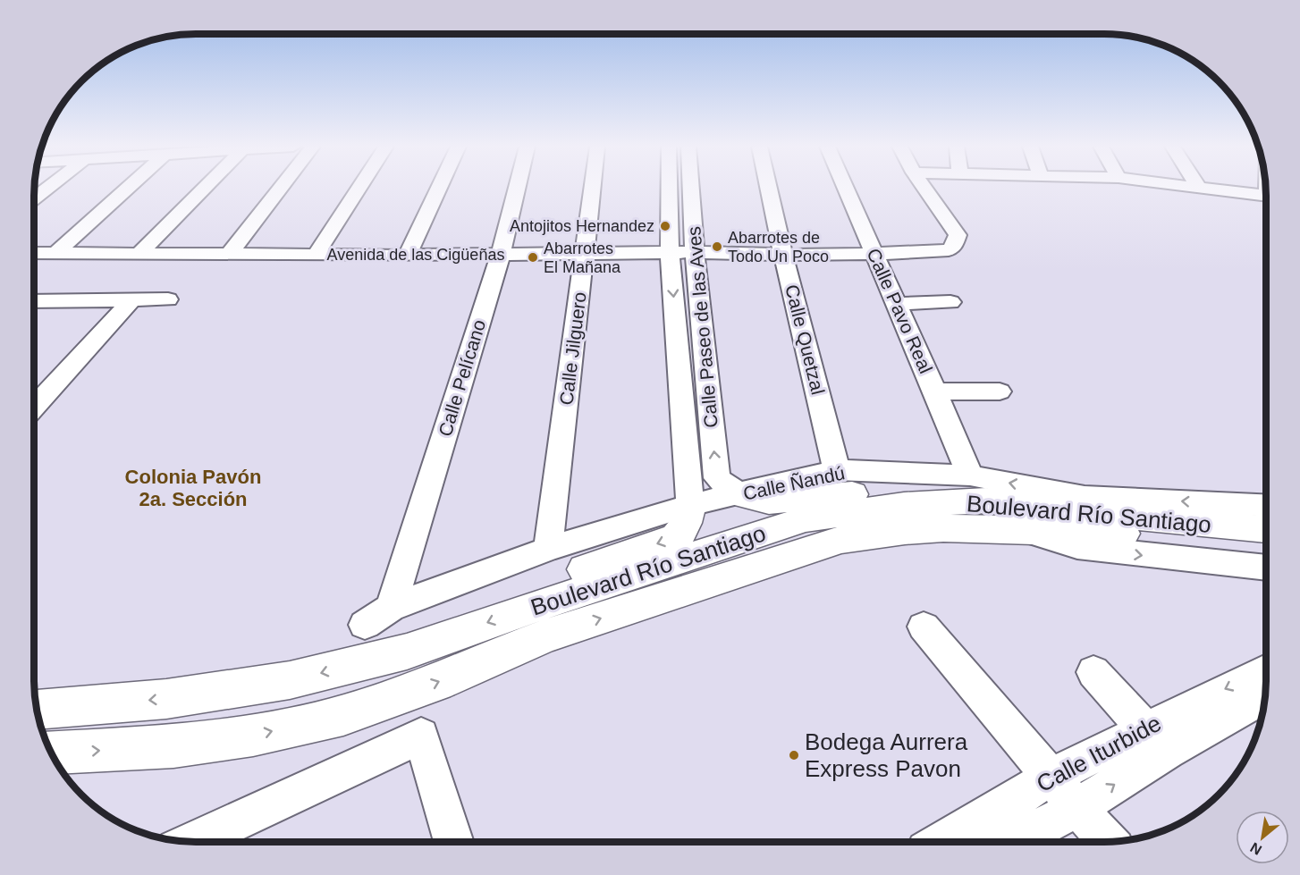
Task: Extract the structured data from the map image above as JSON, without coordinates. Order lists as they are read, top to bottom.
{
  "streets": {
    "main road": ["Boulevard Río Santiago"],
    "street": [
      "Avenida de las Cigüeñas",
      "Calle Pavo Real",
      "Calle Paseo de las Aves",
      "Calle Quetzal",
      "Calle Jilguero",
      "Calle Pelícano",
      "Calle Ñandú",
      "Calle Iturbide"
    ]
  },
  "crossings": [
    ["Avenida de las Cigüeñas", "Calle Pavo Real"],
    ["Avenida de las Cigüeñas", "Calle Paseo de las Aves"],
    ["Avenida de las Cigüeñas", "Calle Quetzal"],
    ["Avenida de las Cigüeñas", "Calle Jilguero"],
    ["Avenida de las Cigüeñas", "Calle Pelícano"],
    ["Calle Pavo Real", "Calle Ñandú"],
    ["Calle Pavo Real", "Boulevard Río Santiago"],
    ["Calle Paseo de las Aves", "Calle Ñandú"],
    ["Calle Quetzal", "Calle Ñandú"],
    ["Calle Jilguero", "Calle Ñandú"],
    ["Calle Pelícano", "Calle Ñandú"],
    ["Calle Ñandú", "Boulevard Río Santiago"]
  ],
  "districts": ["Colonia Pavón 2a. Sección"],
  "places": [
    "Antojitos Hernandez",
    "Abarrotes de Todo Un Poco",
    "Abarrotes El Mañana",
    "Bodega Aurrera Express Pavon"
  ],
  "north": "bottom left"
}
